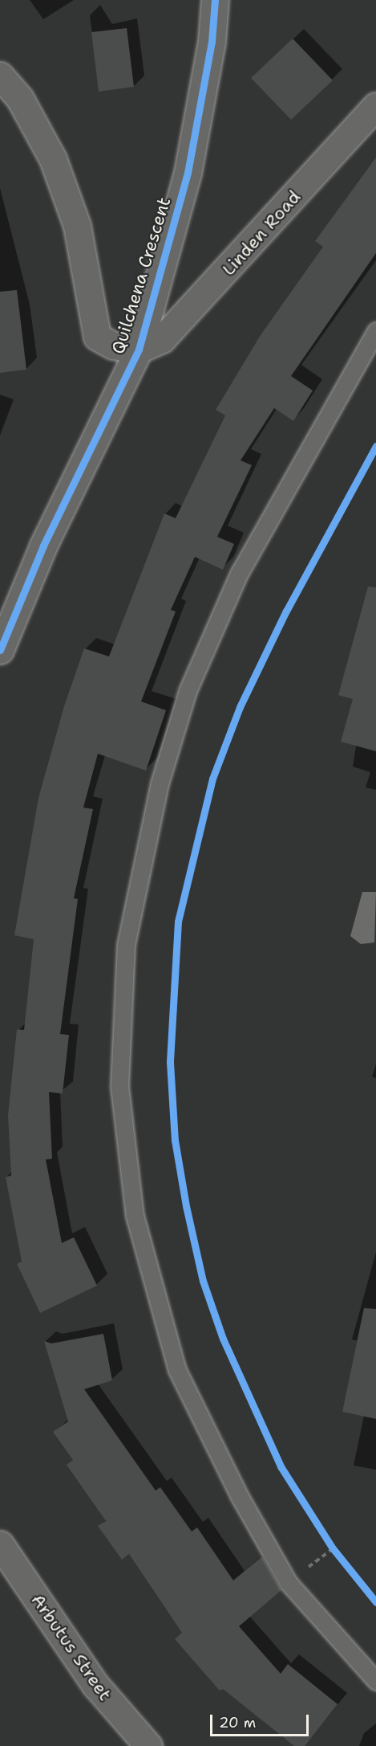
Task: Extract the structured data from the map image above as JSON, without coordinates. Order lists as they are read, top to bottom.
{
  "streets": {
    "street": ["Linden Road", "Quilchena Crescent", "Arbutus Street"]
  },
  "crossings": [
    ["Linden Road", "Quilchena Crescent"]
  ],
  "scale_bar": "20 m"
}
